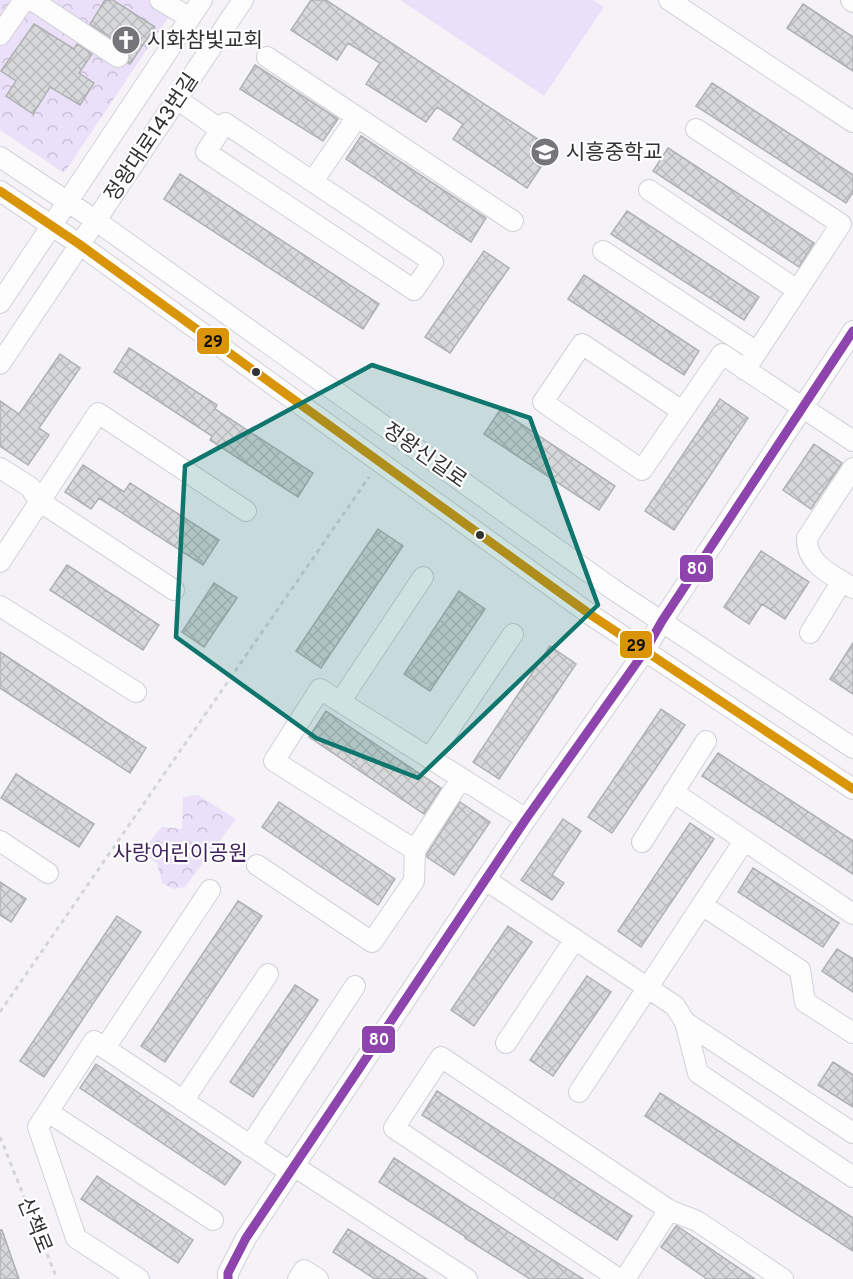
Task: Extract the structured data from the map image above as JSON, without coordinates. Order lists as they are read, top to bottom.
{
  "streets": {
    "street": ["정왕대로143번길", "정왕신길로"],
    "path": ["산책로"]
  },
  "crossings": [
    ["정왕대로143번길", "정왕신길로"]
  ],
  "parks": ["사랑어린이공원"],
  "places": {
    "church": ["시화참빛교회"],
    "school or university": ["시흥중학교"]
  },
  "lines": ["transit line 29", "transit line 80"]
}
